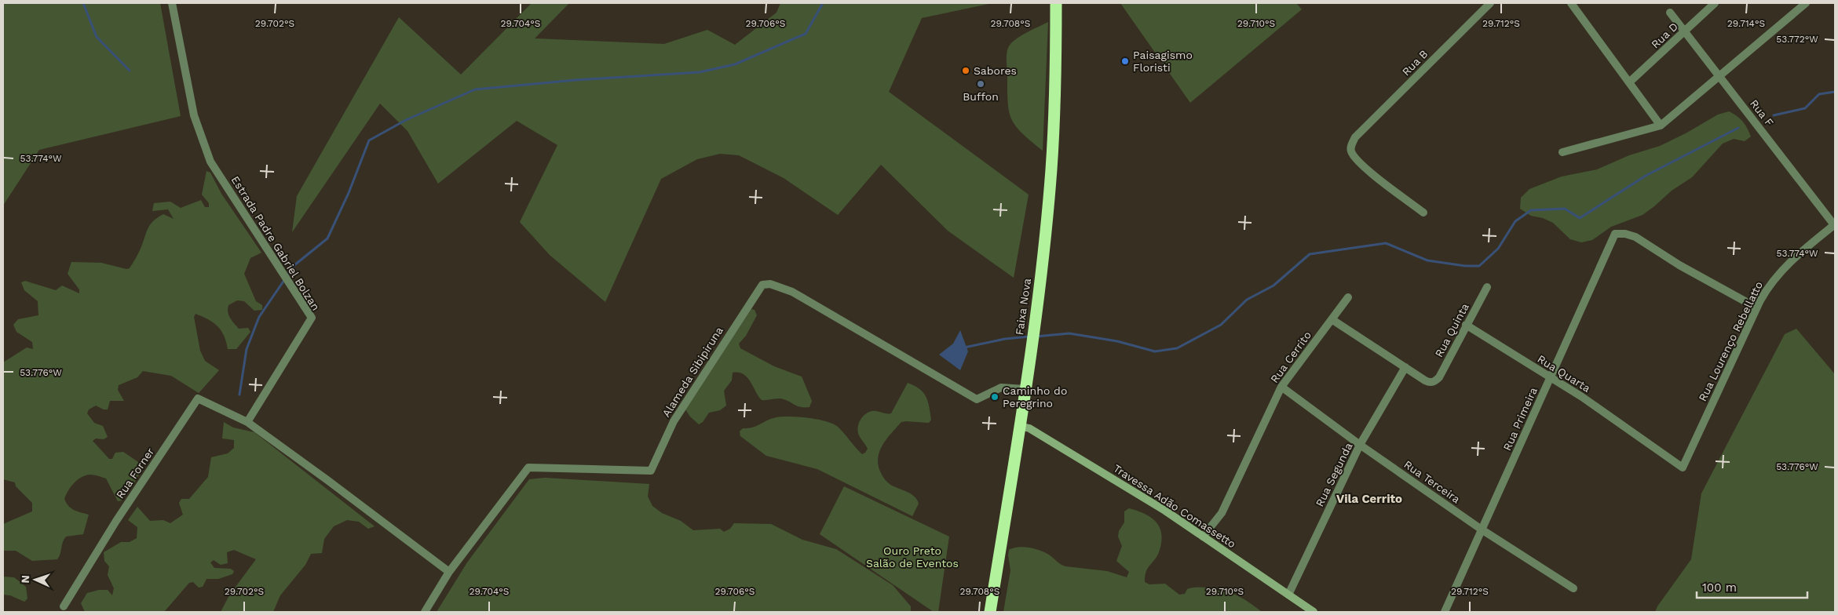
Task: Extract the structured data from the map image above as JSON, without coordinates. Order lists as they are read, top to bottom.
{
  "streets": {
    "highway": ["Faixa Nova"],
    "street": [
      "Rua D",
      "Rua B",
      "Rua F",
      "Estrada Padre Gabriel Bolzan",
      "Rua Quinta",
      "Rua Lourenço Rebellatto",
      "Rua Cerrito",
      "Alameda Sibipiruna",
      "Rua Quarta",
      "Rua Primeira",
      "Rua Forner",
      "Rua Segunda",
      "Rua Terceira",
      "Travessa Adão Comassetto"
    ]
  },
  "crossings": [
    ["Rua D", "Rua F"],
    ["Rua F", "Rua Lourenço Rebellatto"],
    ["Estrada Padre Gabriel Bolzan", "Rua Forner"],
    ["Faixa Nova", "Alameda Sibipiruna"],
    ["Faixa Nova", "Travessa Adão Comassetto"],
    ["Rua Quinta", "Rua Quarta"],
    ["Rua Quinta", "Rua Segunda"],
    ["Rua Lourenço Rebellatto", "Rua Quarta"],
    ["Rua Lourenço Rebellatto", "Rua Primeira"],
    ["Rua Cerrito", "Rua Terceira"],
    ["Rua Cerrito", "Travessa Adão Comassetto"],
    ["Rua Quarta", "Rua Primeira"],
    ["Rua Primeira", "Rua Terceira"],
    ["Rua Segunda", "Rua Terceira"],
    ["Rua Segunda", "Travessa Adão Comassetto"]
  ],
  "districts": ["Vila Cerrito"],
  "parks": ["Ouro Preto Salão de Eventos"],
  "places": [
    "Paisagismo Floristi",
    "Sabores",
    "Buffon",
    "Caminho do Peregrino"
  ],
  "scale_bar": "100 m",
  "north": "left",
  "coordinates": [
    "29.702°S",
    "29.704°S",
    "29.706°S",
    "29.708°S",
    "29.710°S",
    "29.712°S",
    "29.714°S",
    "53.772°W",
    "53.774°W",
    "53.776°W"
  ]
}
